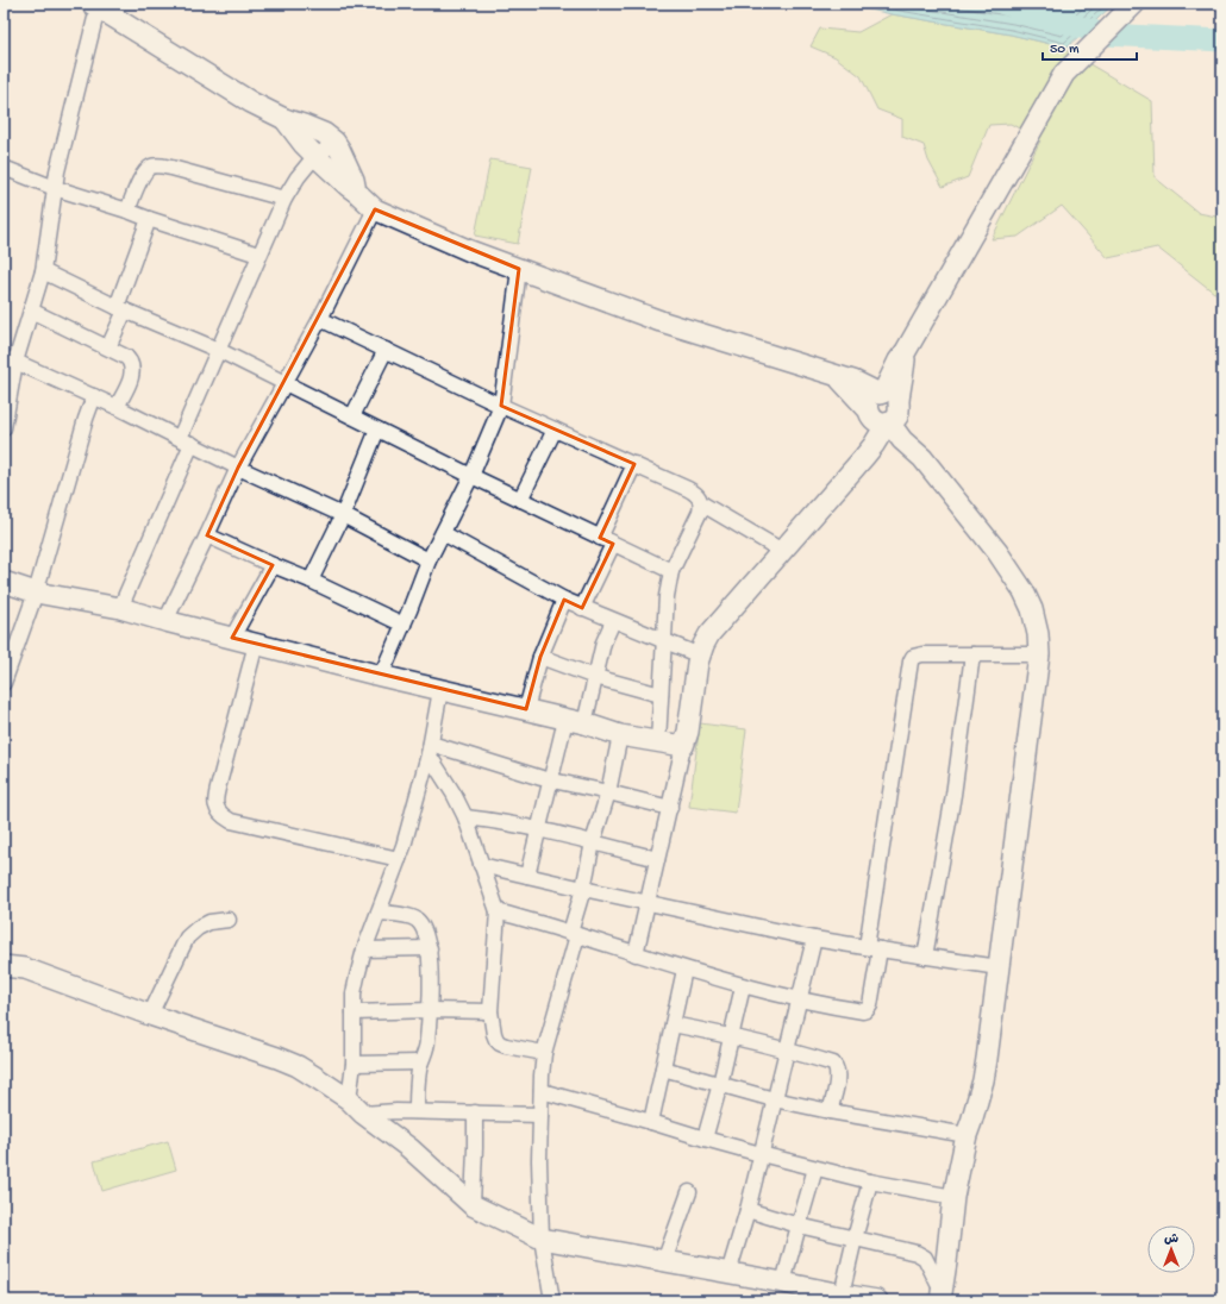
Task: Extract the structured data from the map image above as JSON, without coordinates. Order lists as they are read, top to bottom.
{
  "scale_bar": "50 m",
  "north": "top"
}
